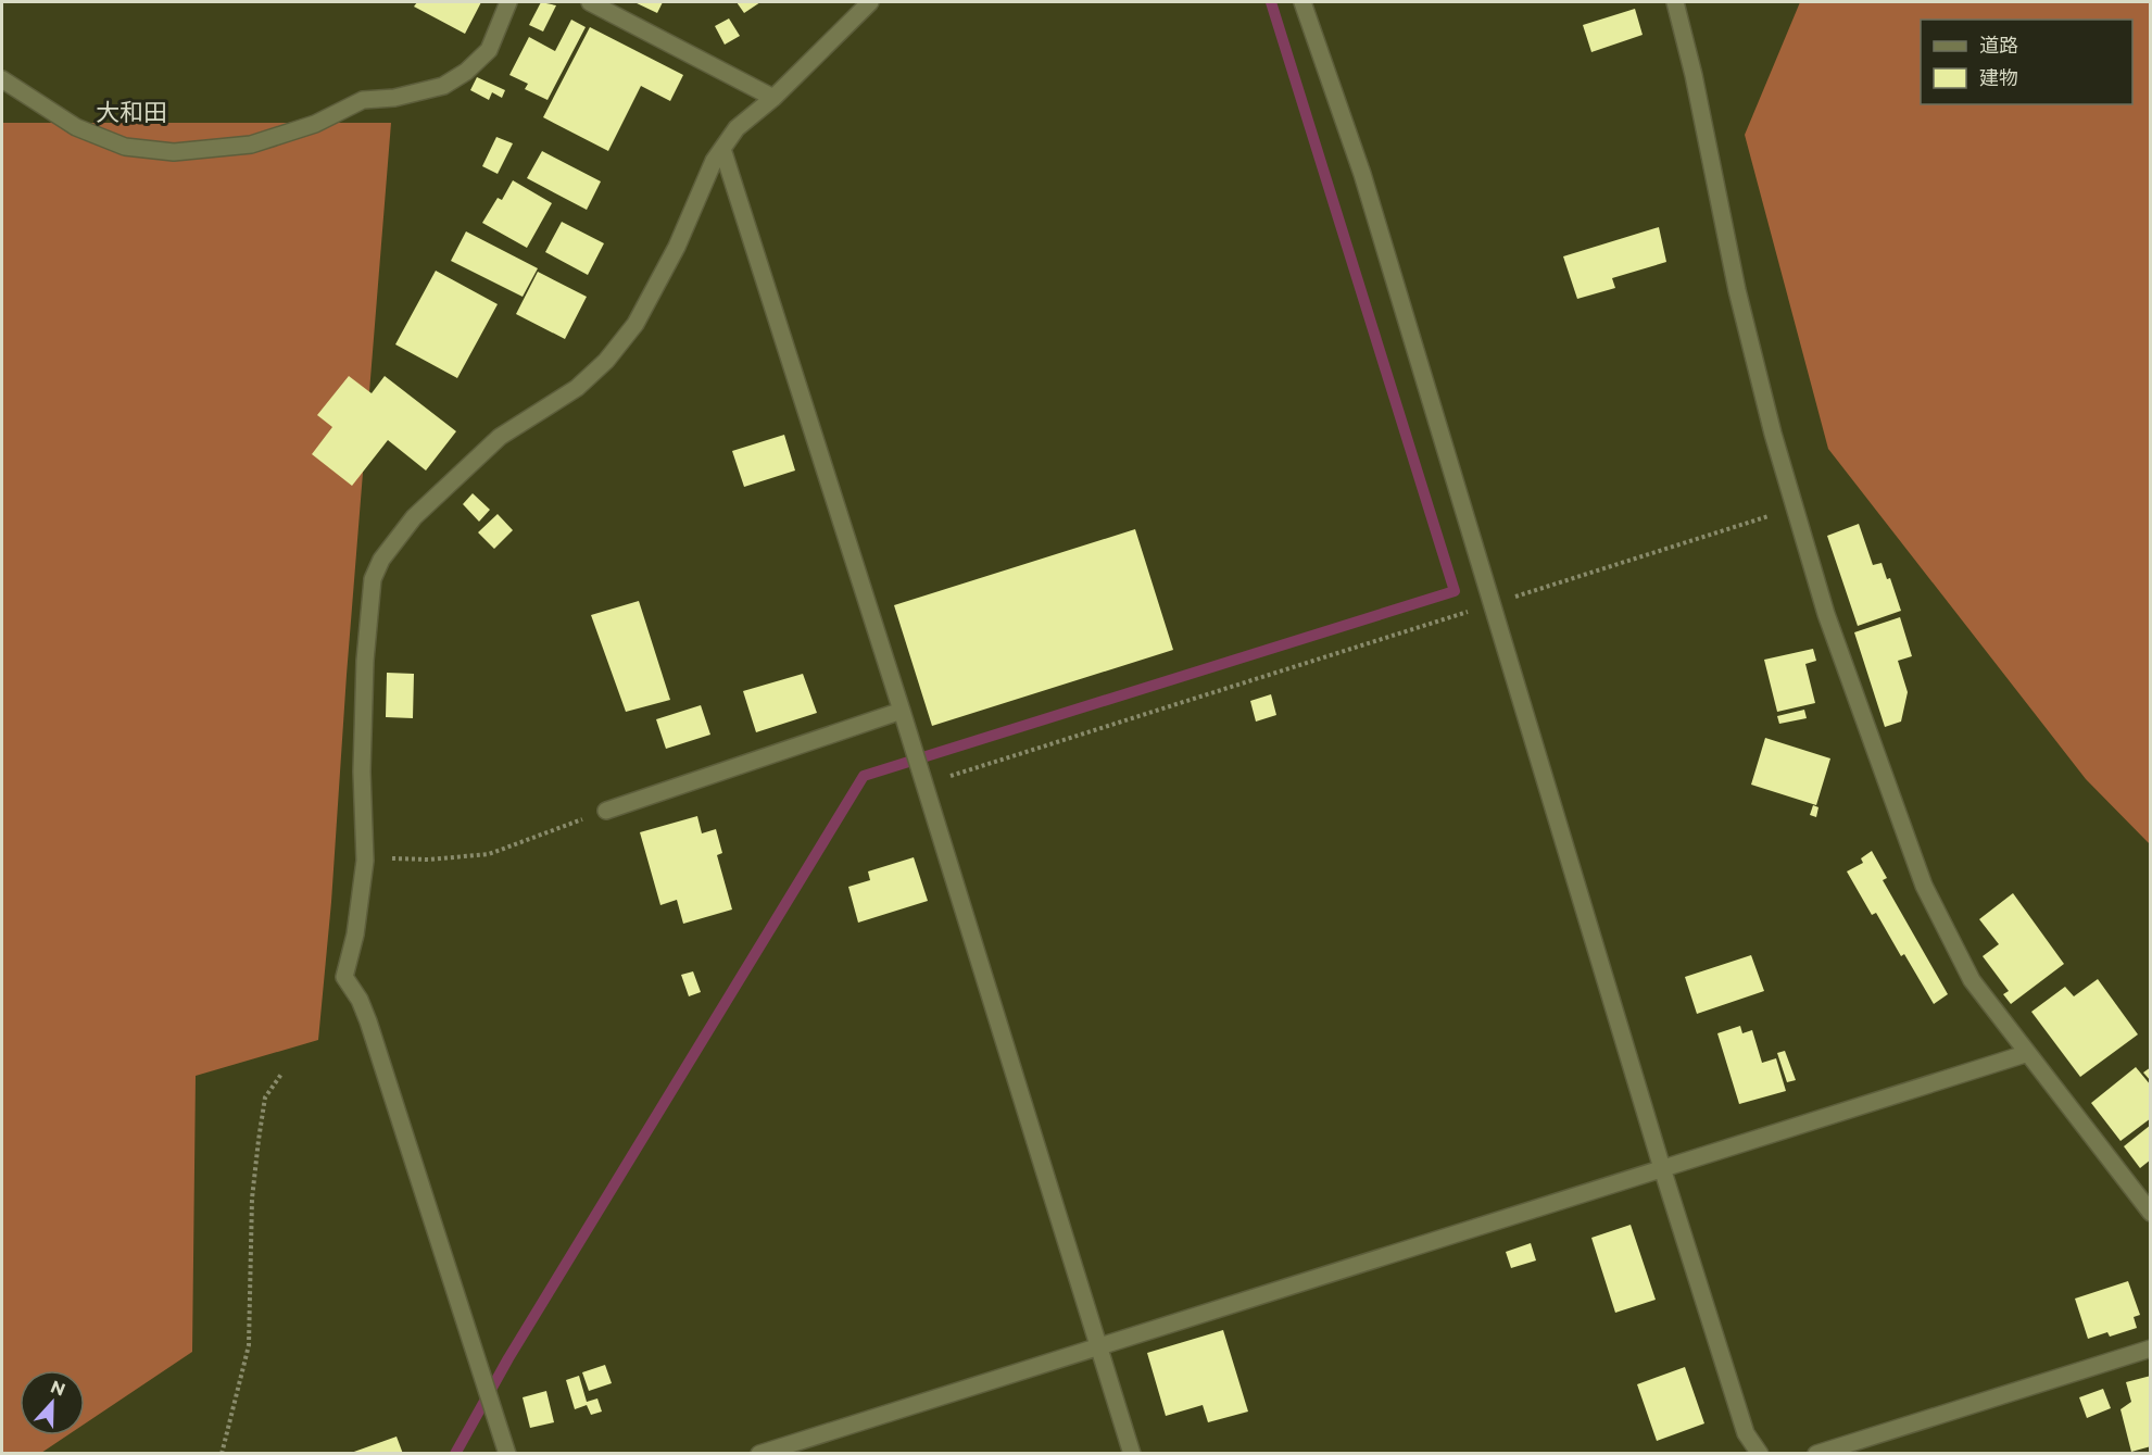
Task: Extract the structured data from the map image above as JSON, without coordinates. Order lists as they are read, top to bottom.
{
  "districts": ["大和田"],
  "legend": ["道路", "建物"],
  "north": "top"
}
